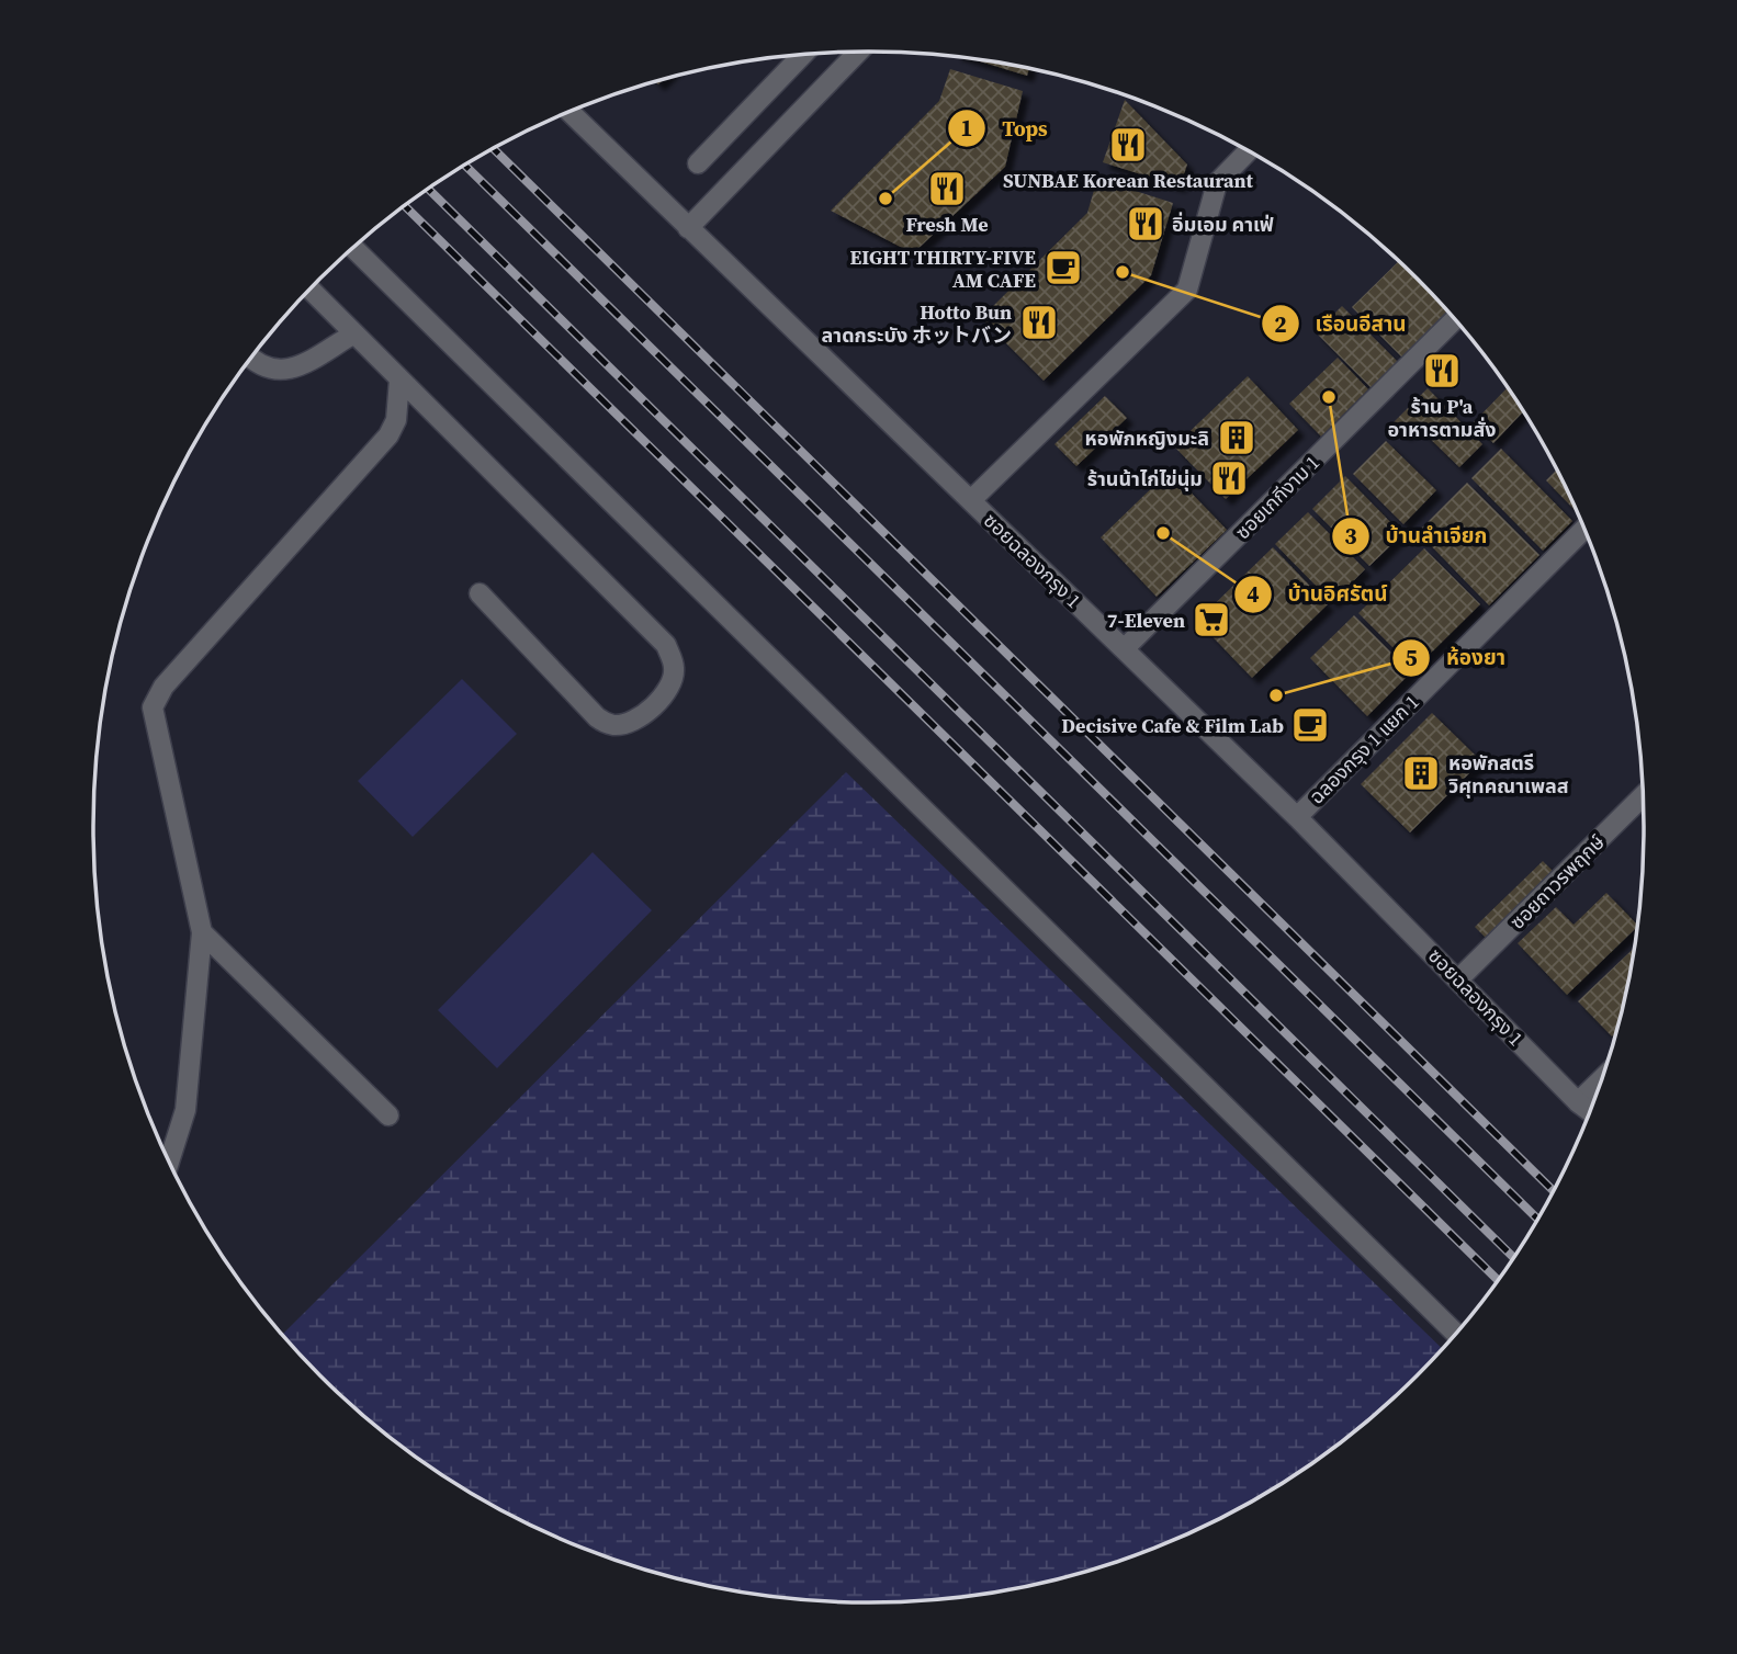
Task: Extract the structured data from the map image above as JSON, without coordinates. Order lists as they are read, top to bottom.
{
  "streets": {
    "street": [
      "ซอยเกกีงาม 1",
      "ซอยฉลองกรุง 1",
      "ฉลองกรุง 1 แยก 1",
      "ซอยถาวรพฤกษ์"
    ]
  },
  "crossings": [
    ["ซอยเกกีงาม 1", "ซอยฉลองกรุง 1"],
    ["ซอยฉลองกรุง 1", "ฉลองกรุง 1 แยก 1"],
    ["ซอยฉลองกรุง 1", "ซอยถาวรพฤกษ์"]
  ],
  "places": {
    "restaurant": [
      "SUNBAE Korean Restaurant",
      "Fresh Me",
      "อิ่มเอม คาเฟ่",
      "Hotto Bun ลาดกระบัง ホットバン",
      "ร้าน P'a อาหารตามสั่ง",
      "ร้านน้าไก่ไข่นุ่ม"
    ],
    "other": [
      "Tops",
      "เรือนอีสาน",
      "บ้านลำเจียก",
      "บ้านอิศรัตน์",
      "ห้องยา"
    ],
    "cafe": ["EIGHT THIRTY-FIVE AM CAFE", "Decisive Cafe & Film Lab"],
    "building": ["หอพักหญิงมะลิ", "หอพักสตรี วิศุทคณาเพลส"],
    "supermarket": ["7-Eleven"]
  }
}
